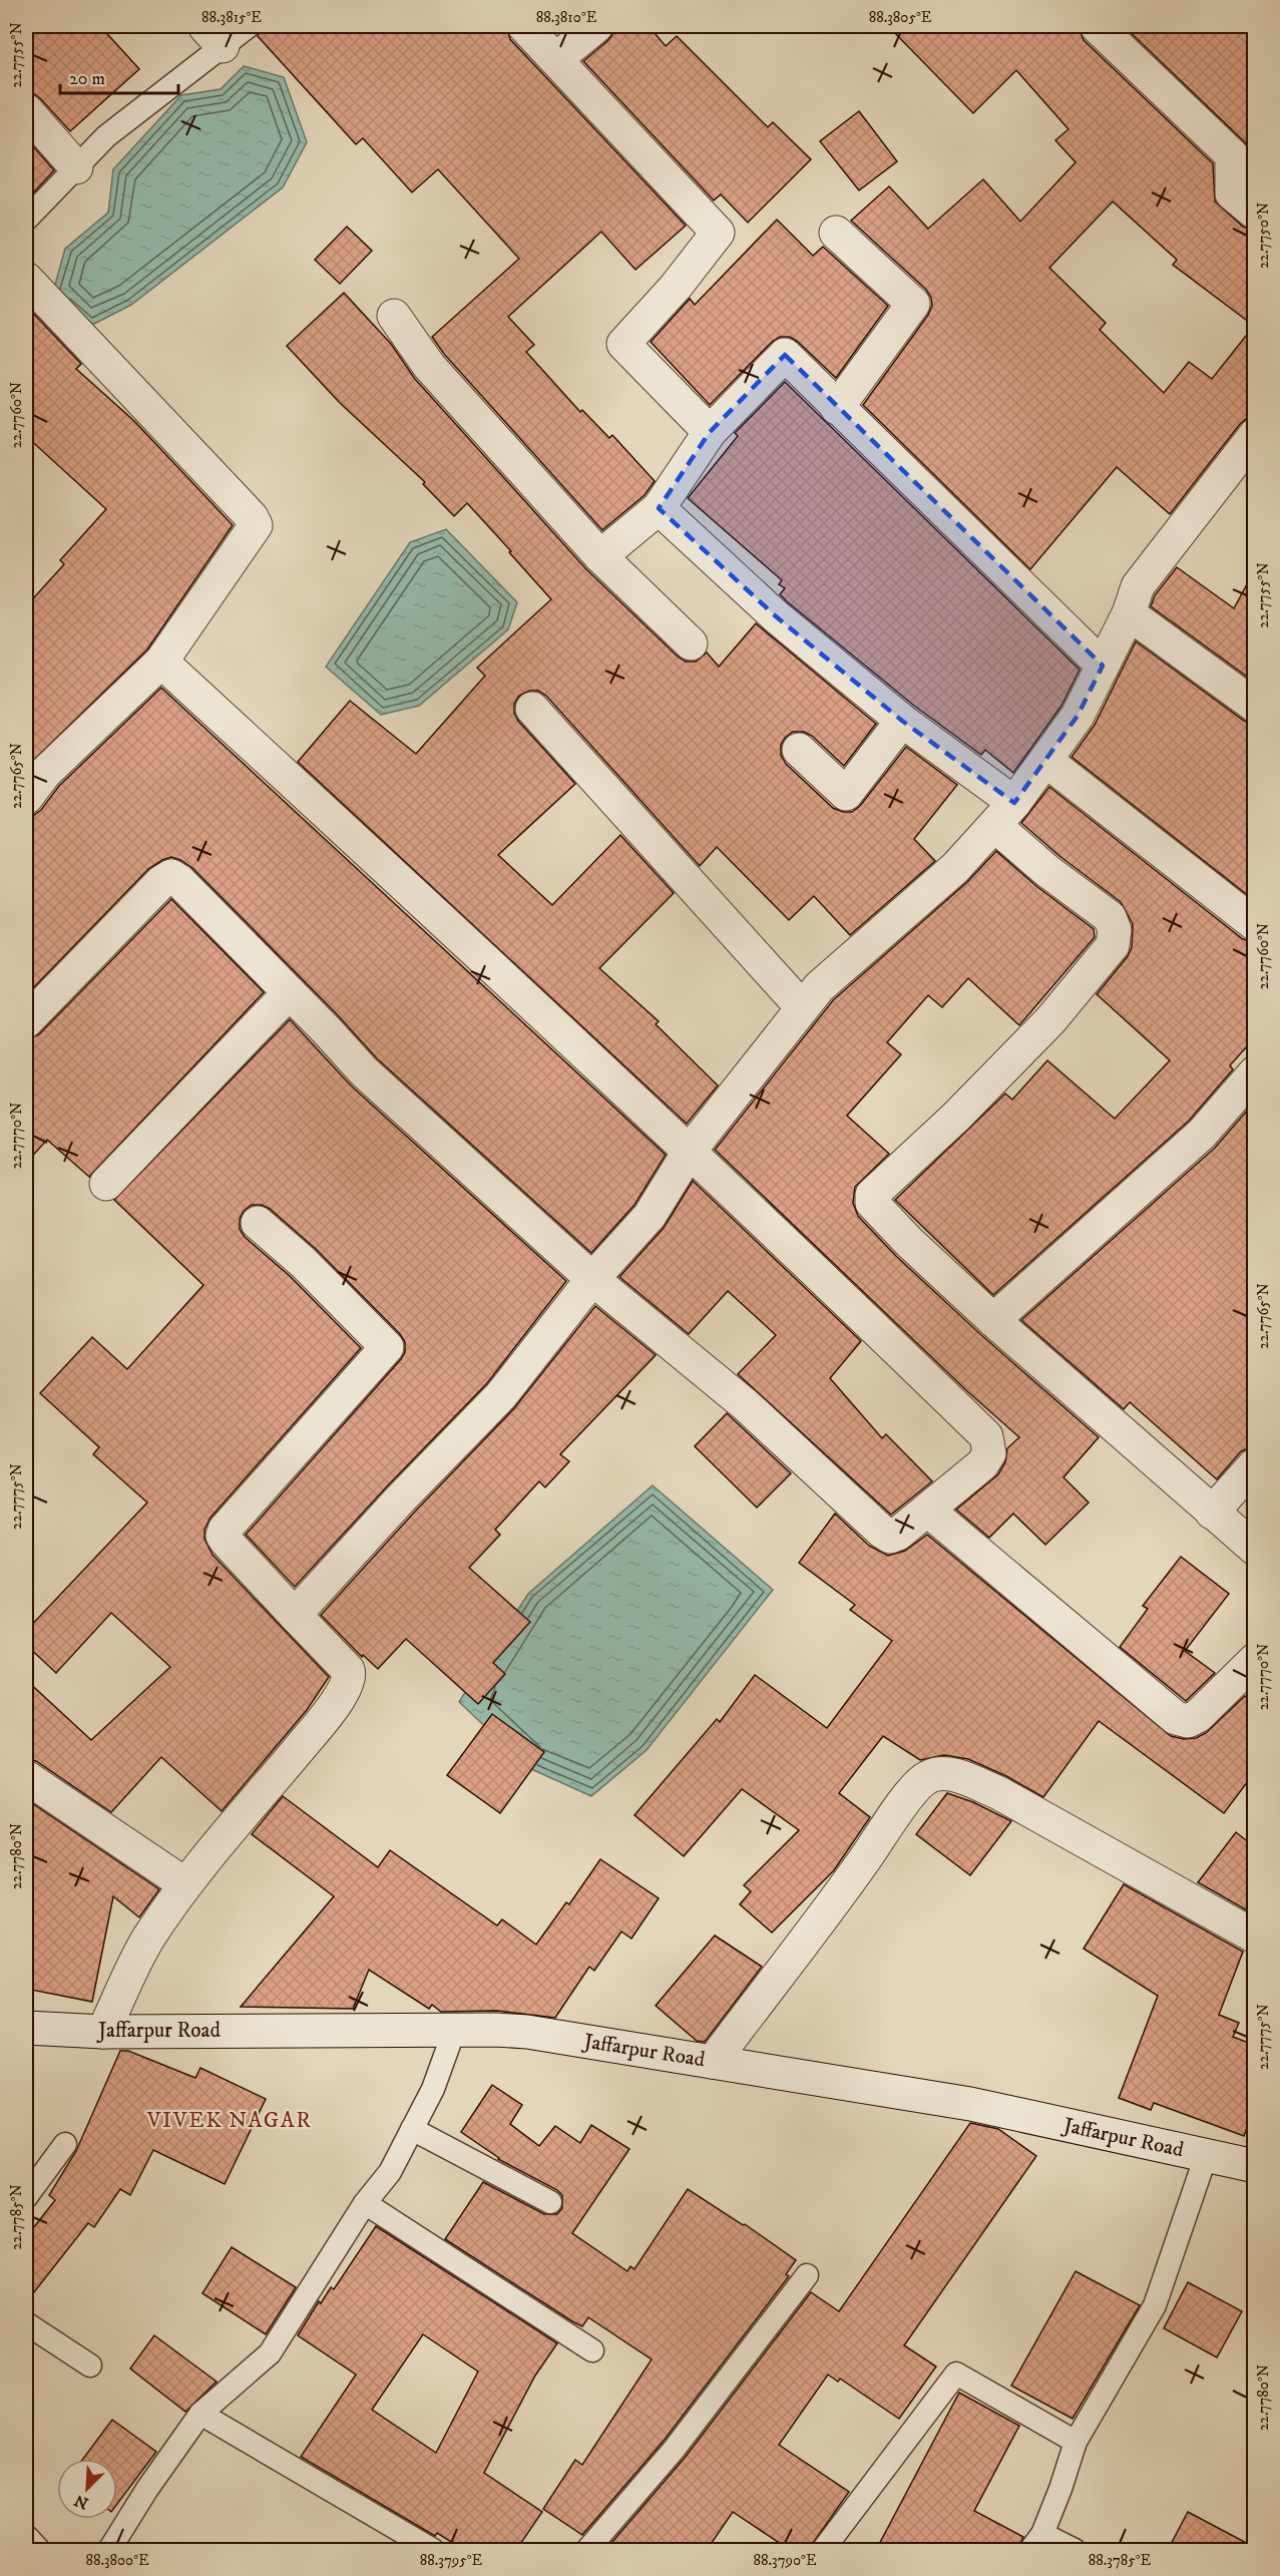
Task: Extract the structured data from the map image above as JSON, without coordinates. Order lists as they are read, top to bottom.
{
  "streets": {
    "street": ["Jaffarpur Road"]
  },
  "districts": ["VIVEK NAGAR"],
  "scale_bar": "20 m",
  "north": "bottom left",
  "coordinates": [
    "88.3815°E",
    "88.3810°E",
    "88.3805°E",
    "22.7755°N",
    "22.7750°N",
    "22.7760°N",
    "22.7765°N",
    "22.7770°N",
    "22.7775°N",
    "22.7780°N",
    "22.7785°N",
    "88.3800°E",
    "88.3795°E",
    "88.3790°E",
    "88.3785°E"
  ]
}
